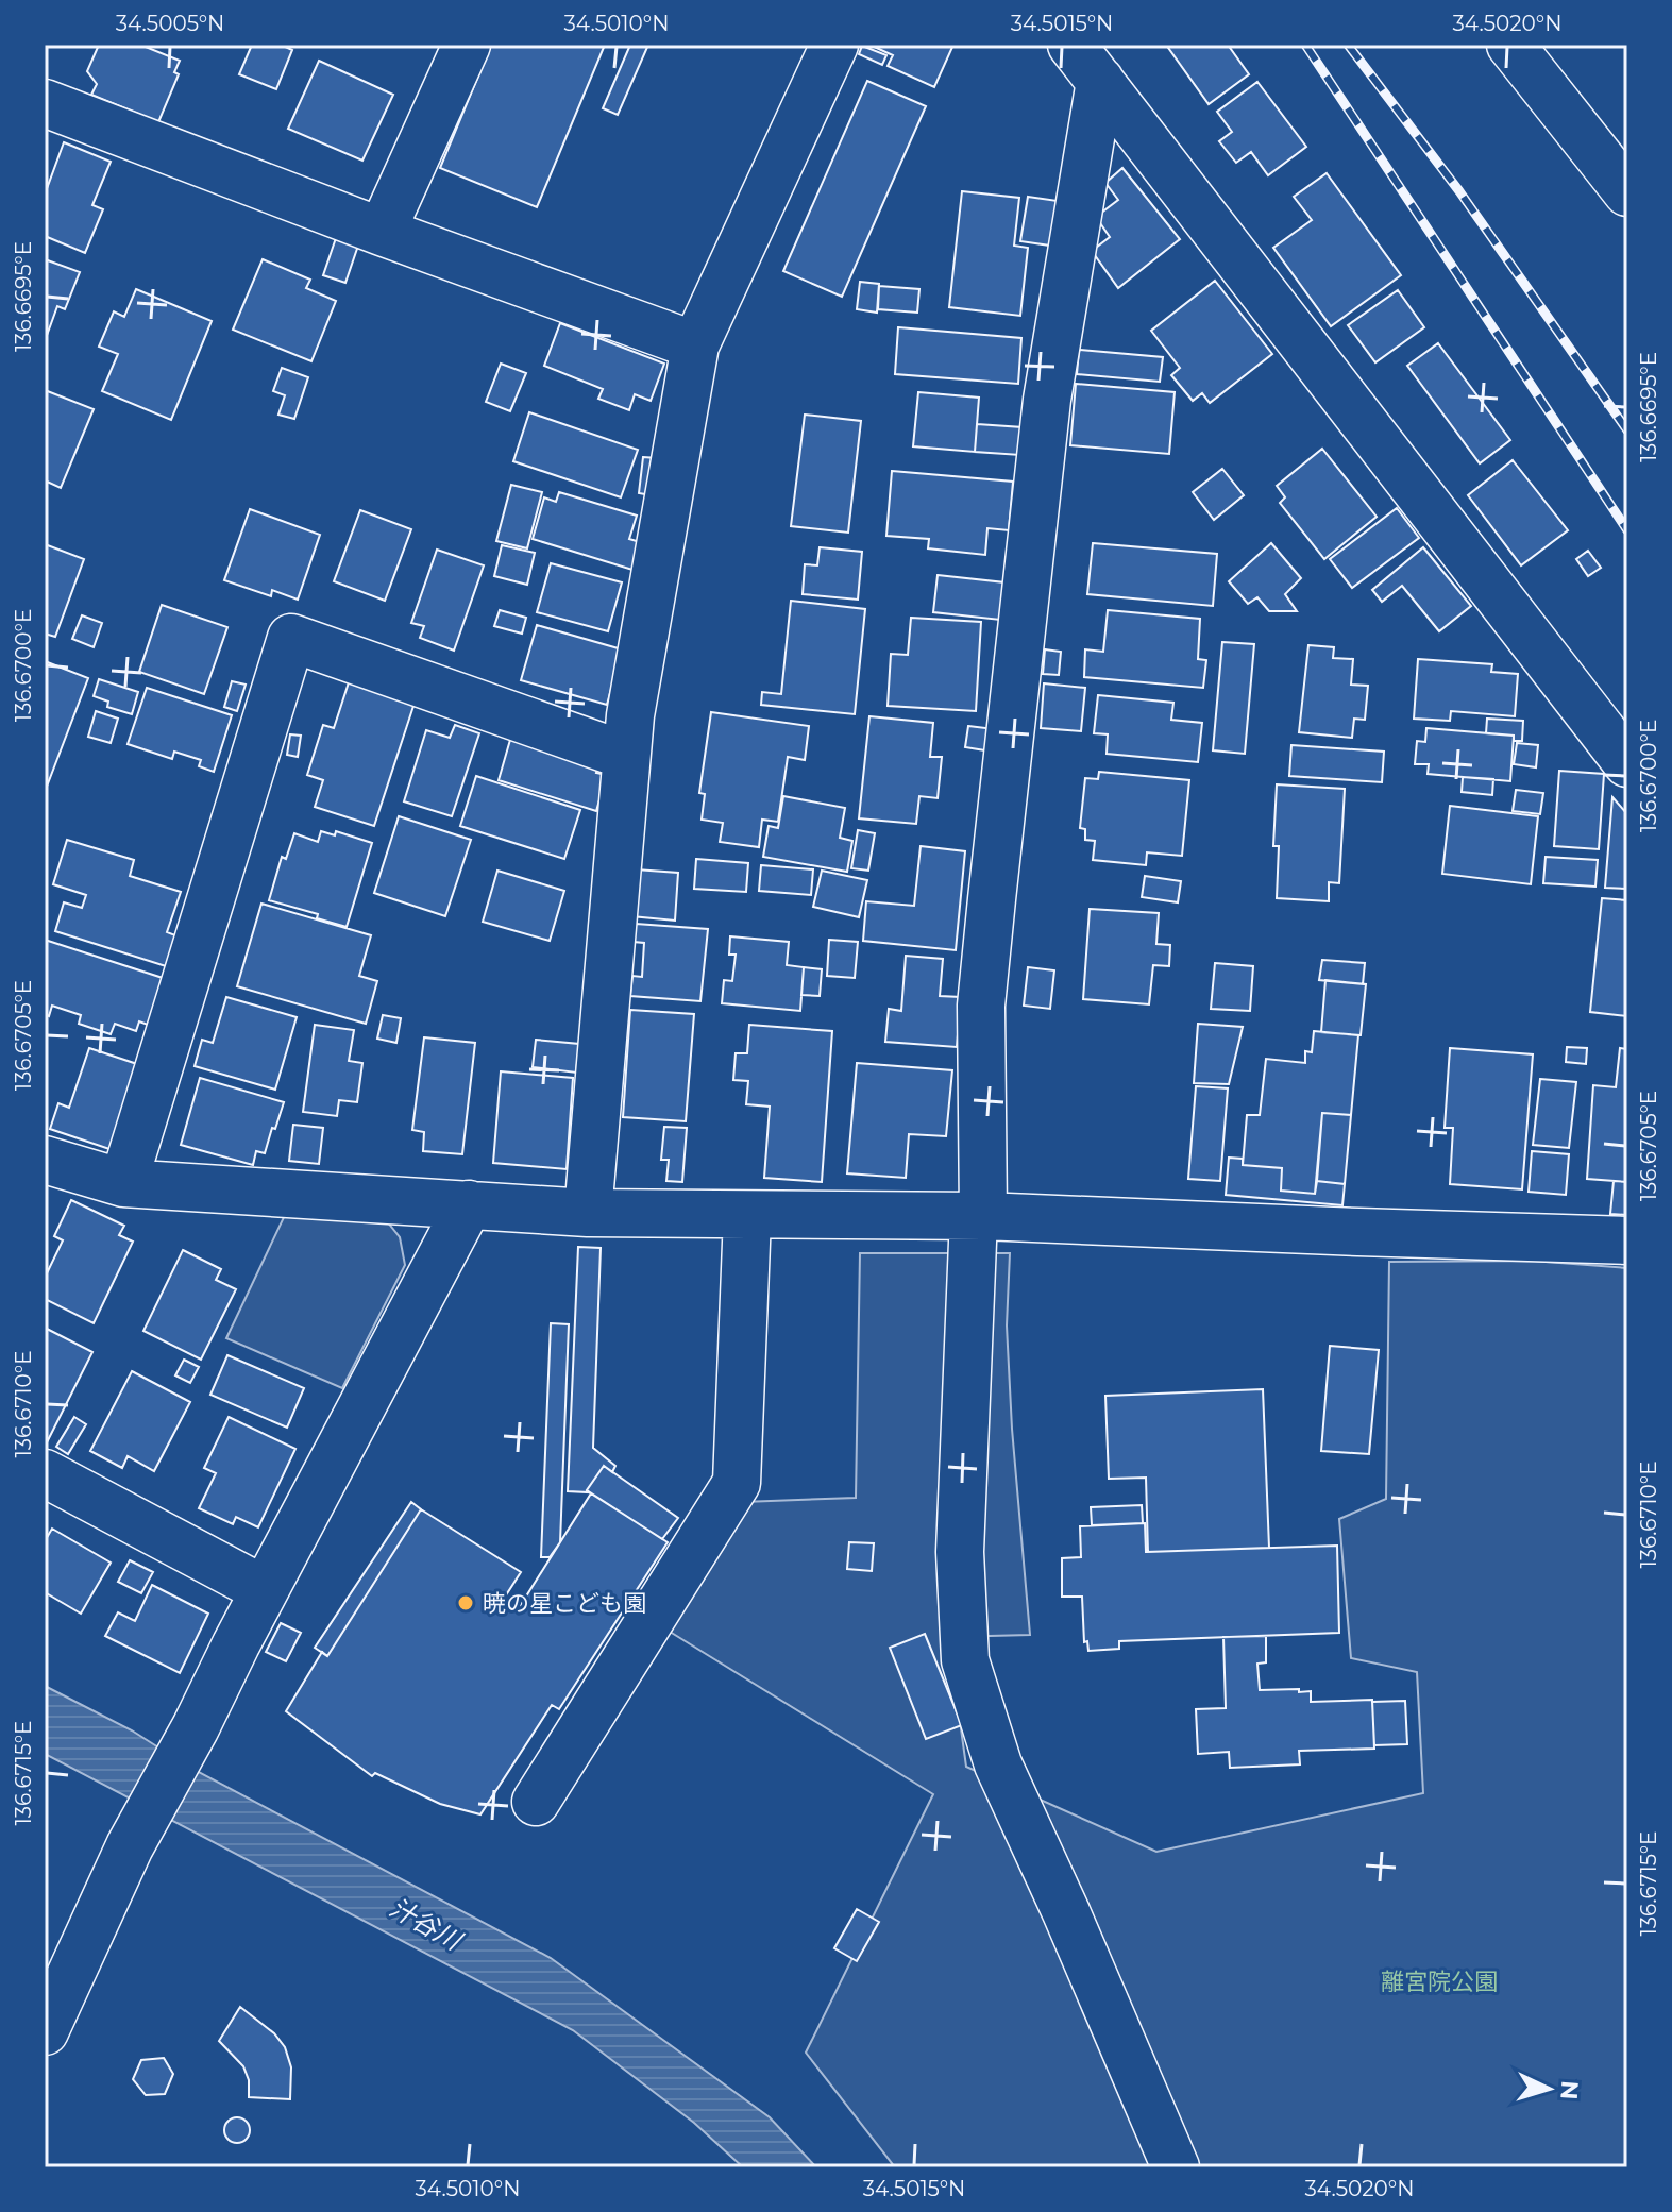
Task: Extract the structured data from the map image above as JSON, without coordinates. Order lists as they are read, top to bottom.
{
  "water": ["汁谷川"],
  "parks": ["離宮院公園"],
  "places": ["暁の星こども園"],
  "north": "right",
  "coordinates": [
    "34.5005°N",
    "34.5010°N",
    "34.5015°N",
    "34.5020°N",
    "136.6695°E",
    "136.6700°E",
    "136.6705°E",
    "136.6710°E",
    "136.6715°E"
  ]
}
